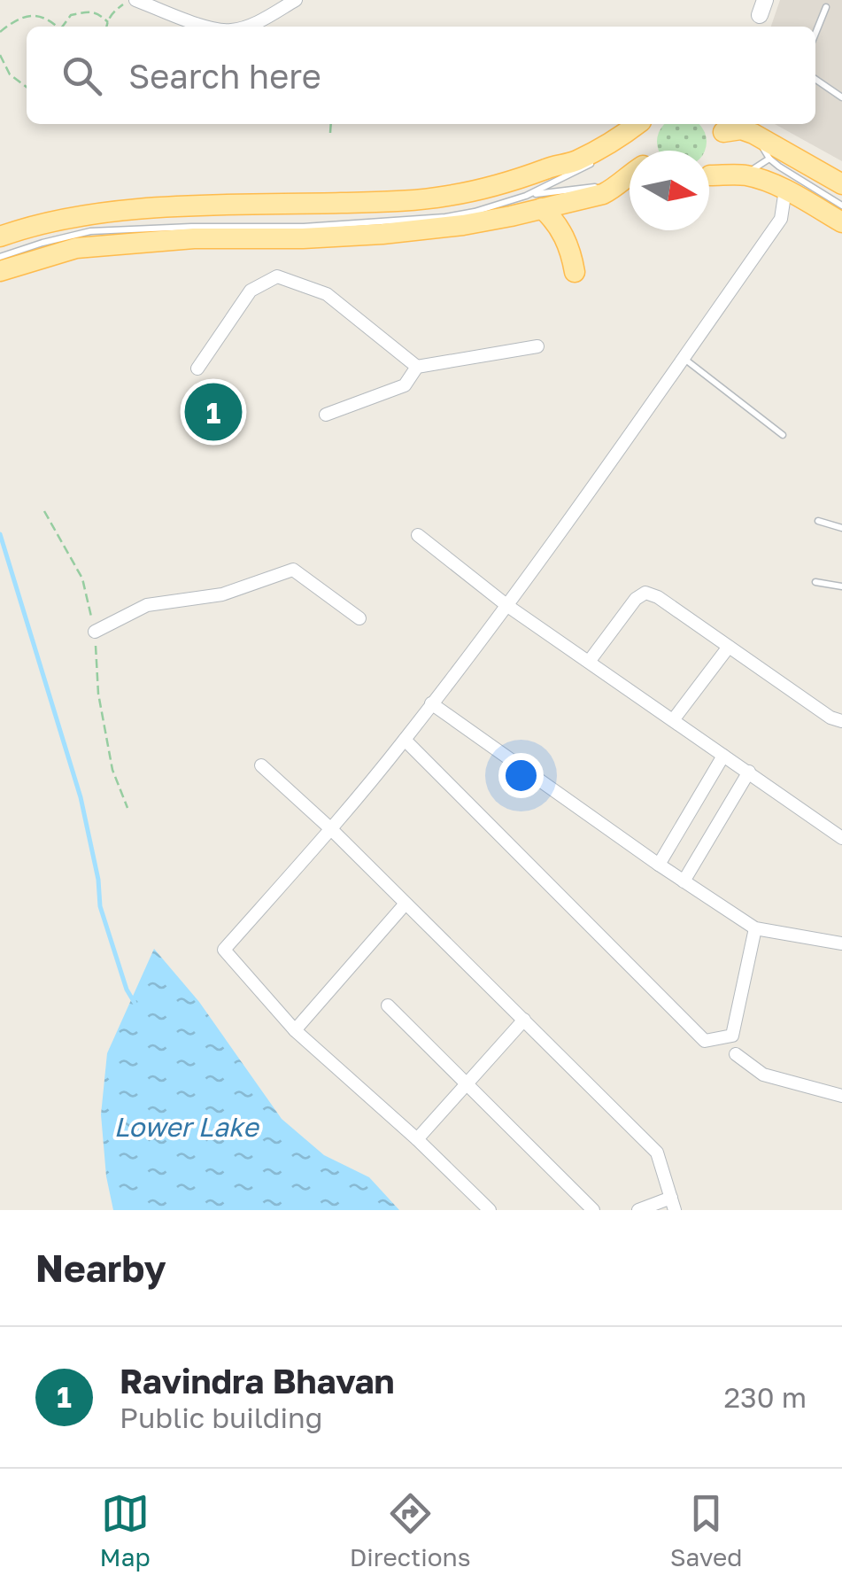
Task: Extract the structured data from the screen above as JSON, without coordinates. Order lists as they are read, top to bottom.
{
  "water": ["Lower Lake"],
  "north": "right",
  "page": {
    "search": "Search here",
    "pins": "1",
    "heading": "Nearby",
    "list": [
      {
        "mark": "1",
        "name": "Ravindra Bhavan",
        "note": "Public building",
        "value": "230 m"
      }
    ],
    "nav": ["Map", "Directions", "Saved"]
  }
}
